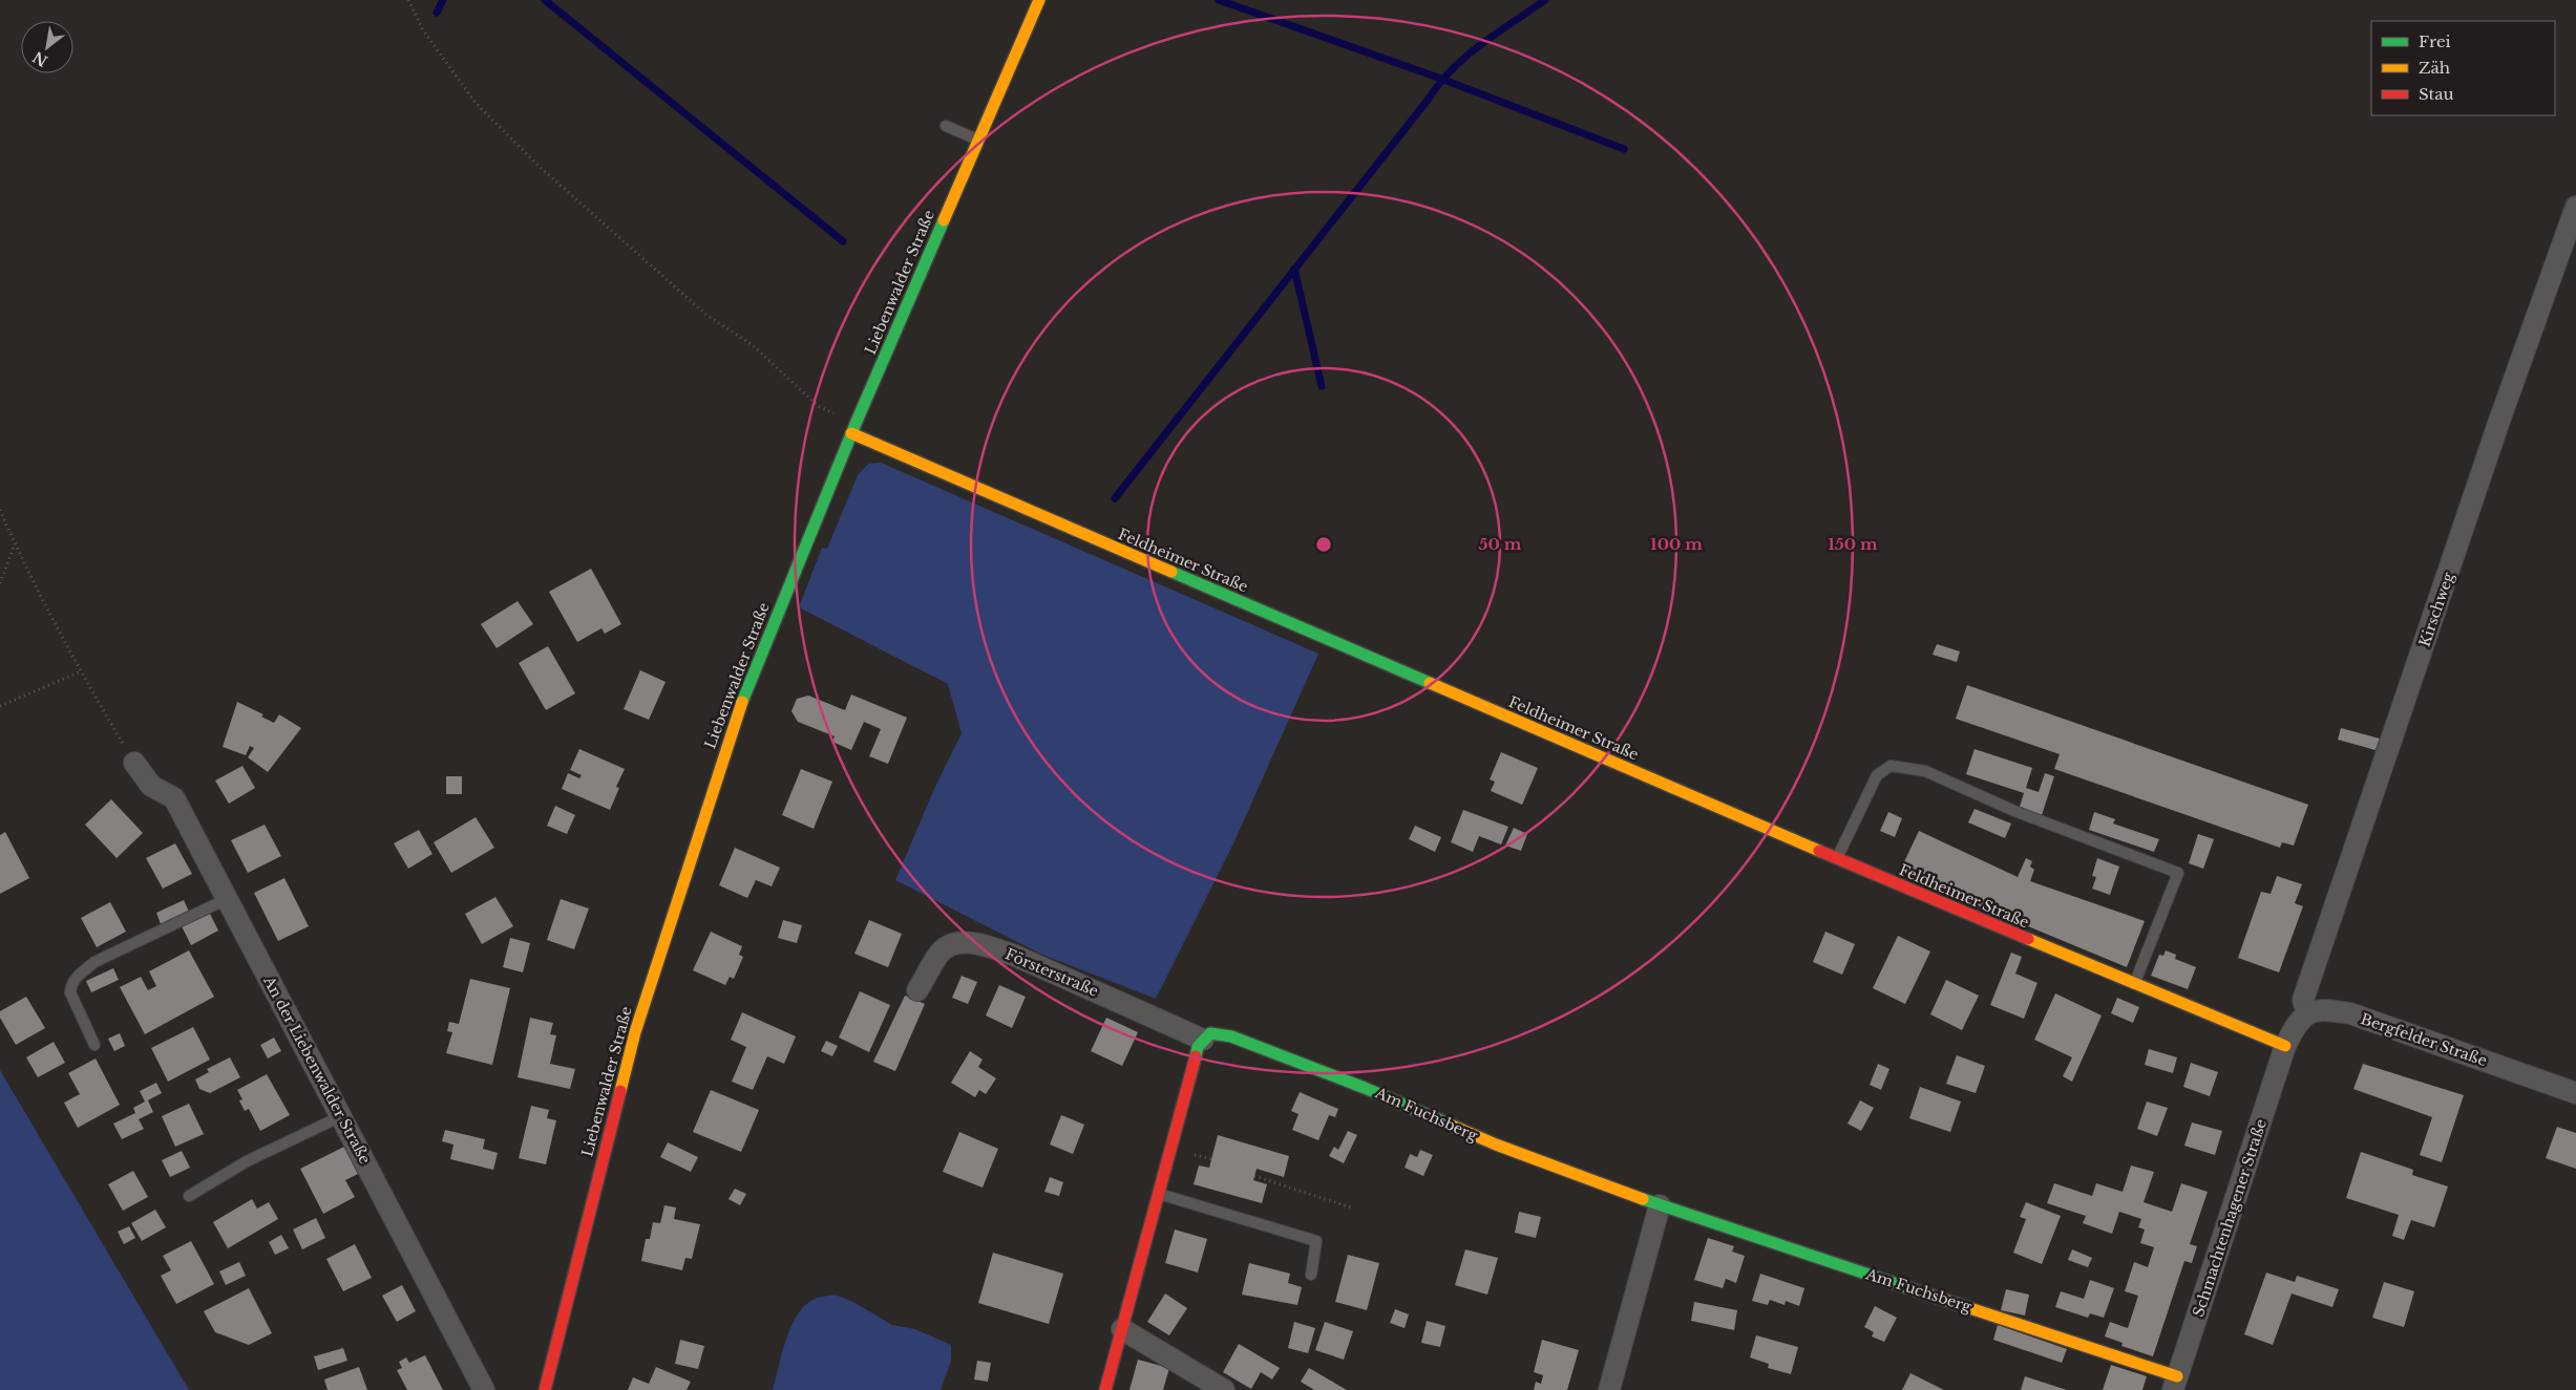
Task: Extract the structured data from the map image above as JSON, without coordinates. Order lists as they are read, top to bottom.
{
  "streets": {
    "street": [
      "Liebenwalder Straße",
      "Feldheimer Straße",
      "Kirschweg",
      "Försterstraße",
      "Bergfelder Straße",
      "An der Liebenwalder Straße",
      "Am Fuchsberg",
      "Schmachtenhagener Straße"
    ]
  },
  "crossings": [
    ["Liebenwalder Straße", "Feldheimer Straße"],
    ["Feldheimer Straße", "Schmachtenhagener Straße"],
    ["Kirschweg", "Bergfelder Straße"],
    ["Försterstraße", "Am Fuchsberg"],
    ["Am Fuchsberg", "Schmachtenhagener Straße"]
  ],
  "legend": ["Frei", "Zäh", "Stau"],
  "north": "bottom left",
  "rings": ["50 m", "100 m", "150 m"]
}
